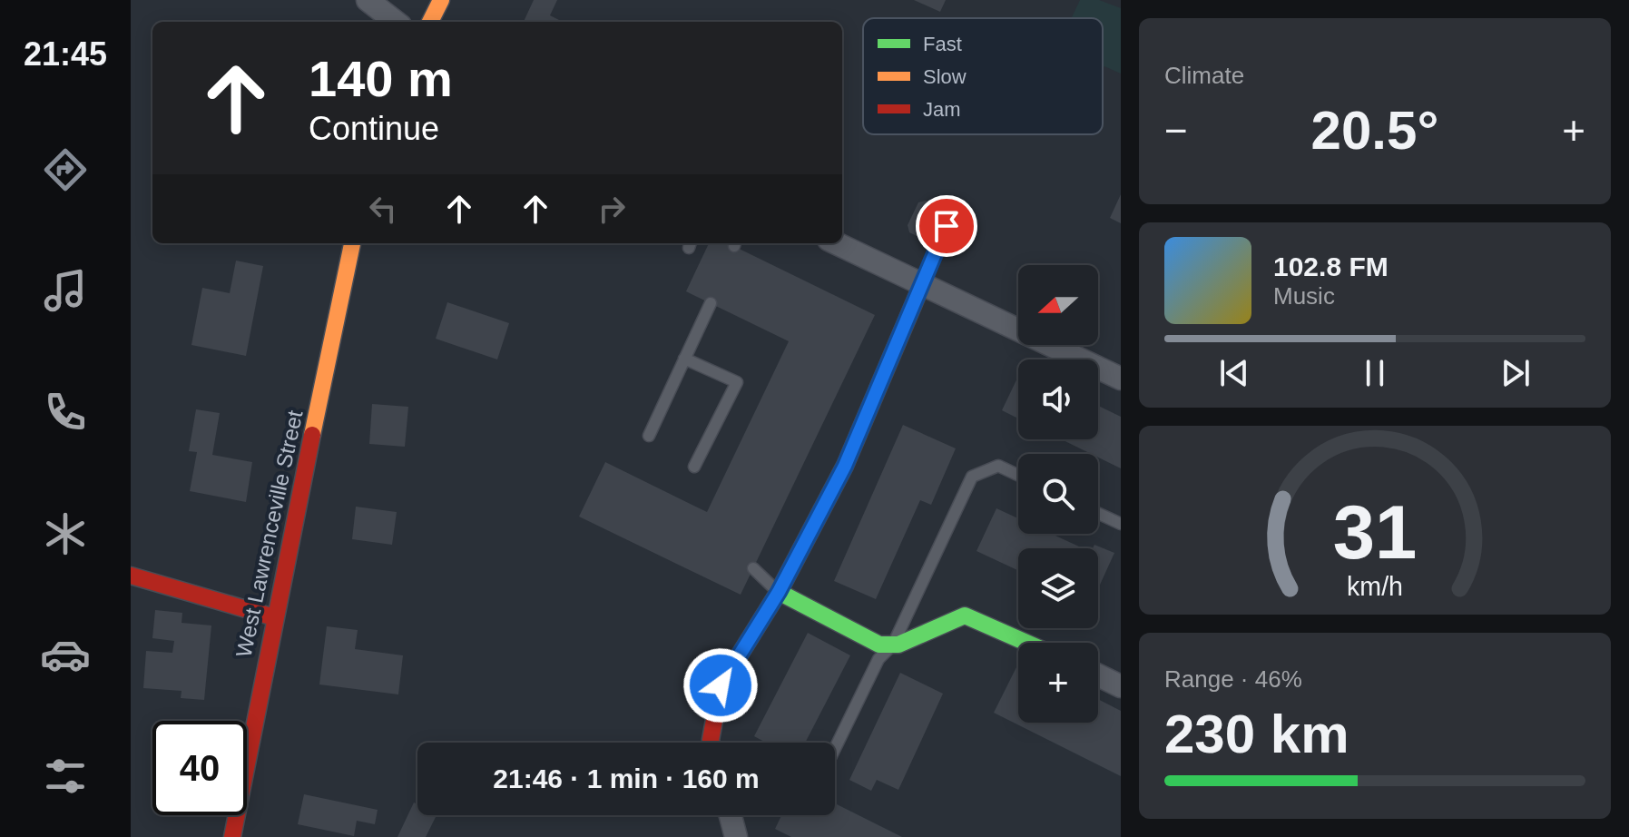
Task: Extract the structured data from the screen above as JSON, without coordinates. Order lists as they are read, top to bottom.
{
  "streets": {
    "street": ["West Lawrenceville Street"]
  },
  "legend": ["Fast", "Slow", "Jam"],
  "north": "left",
  "page": {
    "tabs": "21:45",
    "tile": [
      "Climate",
      ["Range · 46%", "230 km"]
    ],
    "turn": ["140 m", "Continue"],
    "heat": ["−", "20.5°", "+"],
    "song": ["102.8 FM", "Music"],
    "map_buttons": "+",
    "limit": "40",
    "trip": "21:46 · 1 min · 160 m",
    "gauge": ["31", "km/h"]
  }
}
